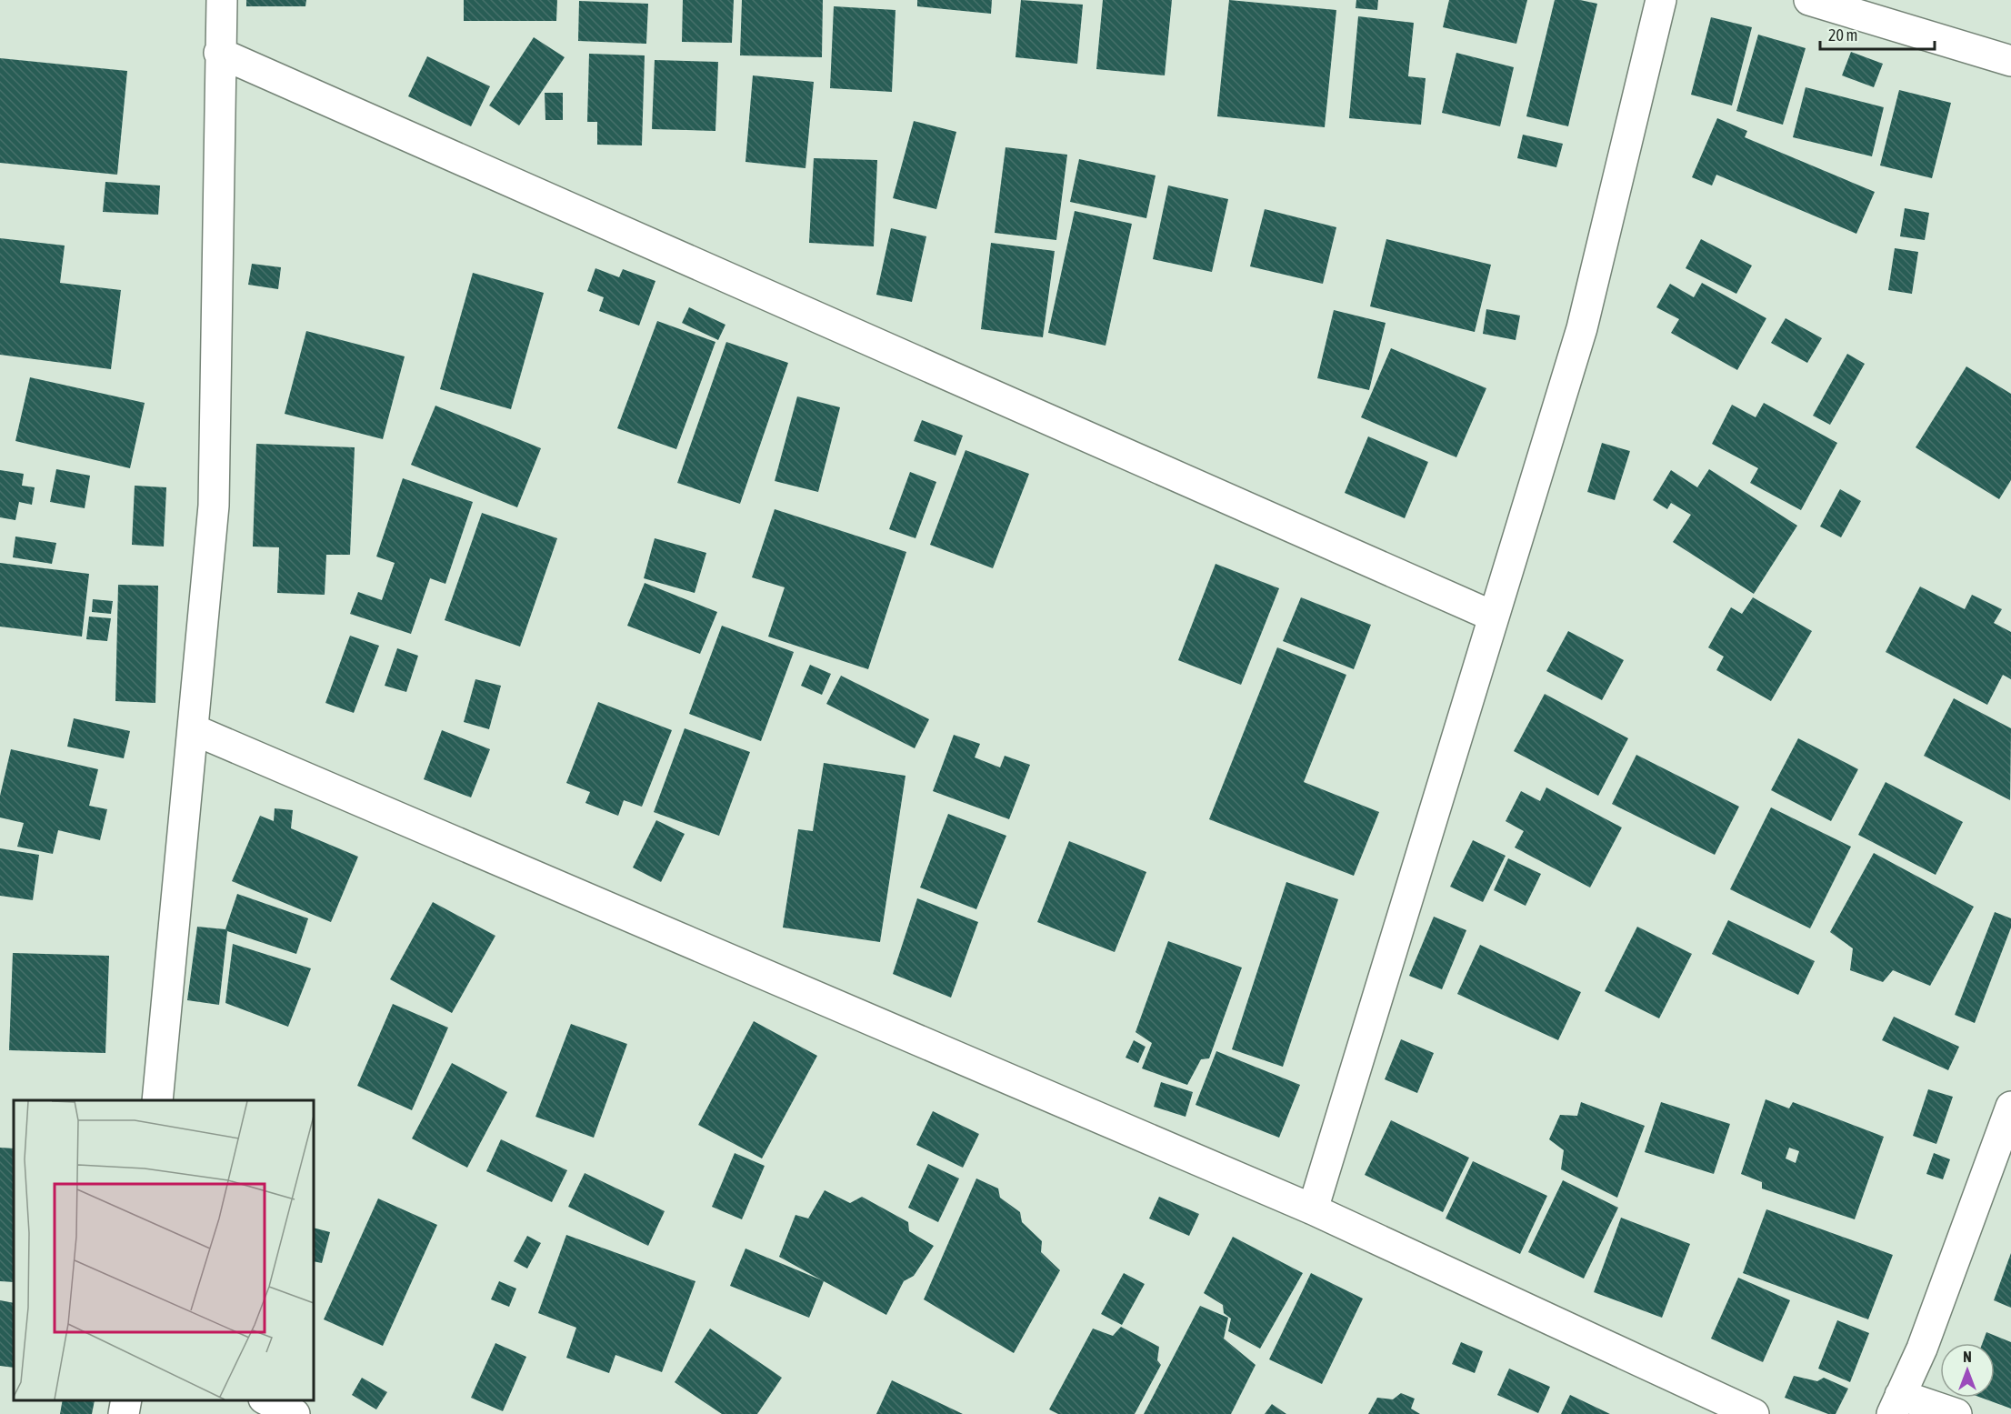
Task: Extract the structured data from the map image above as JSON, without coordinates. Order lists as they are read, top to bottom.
{
  "scale_bar": "20 m",
  "north": "top"
}
